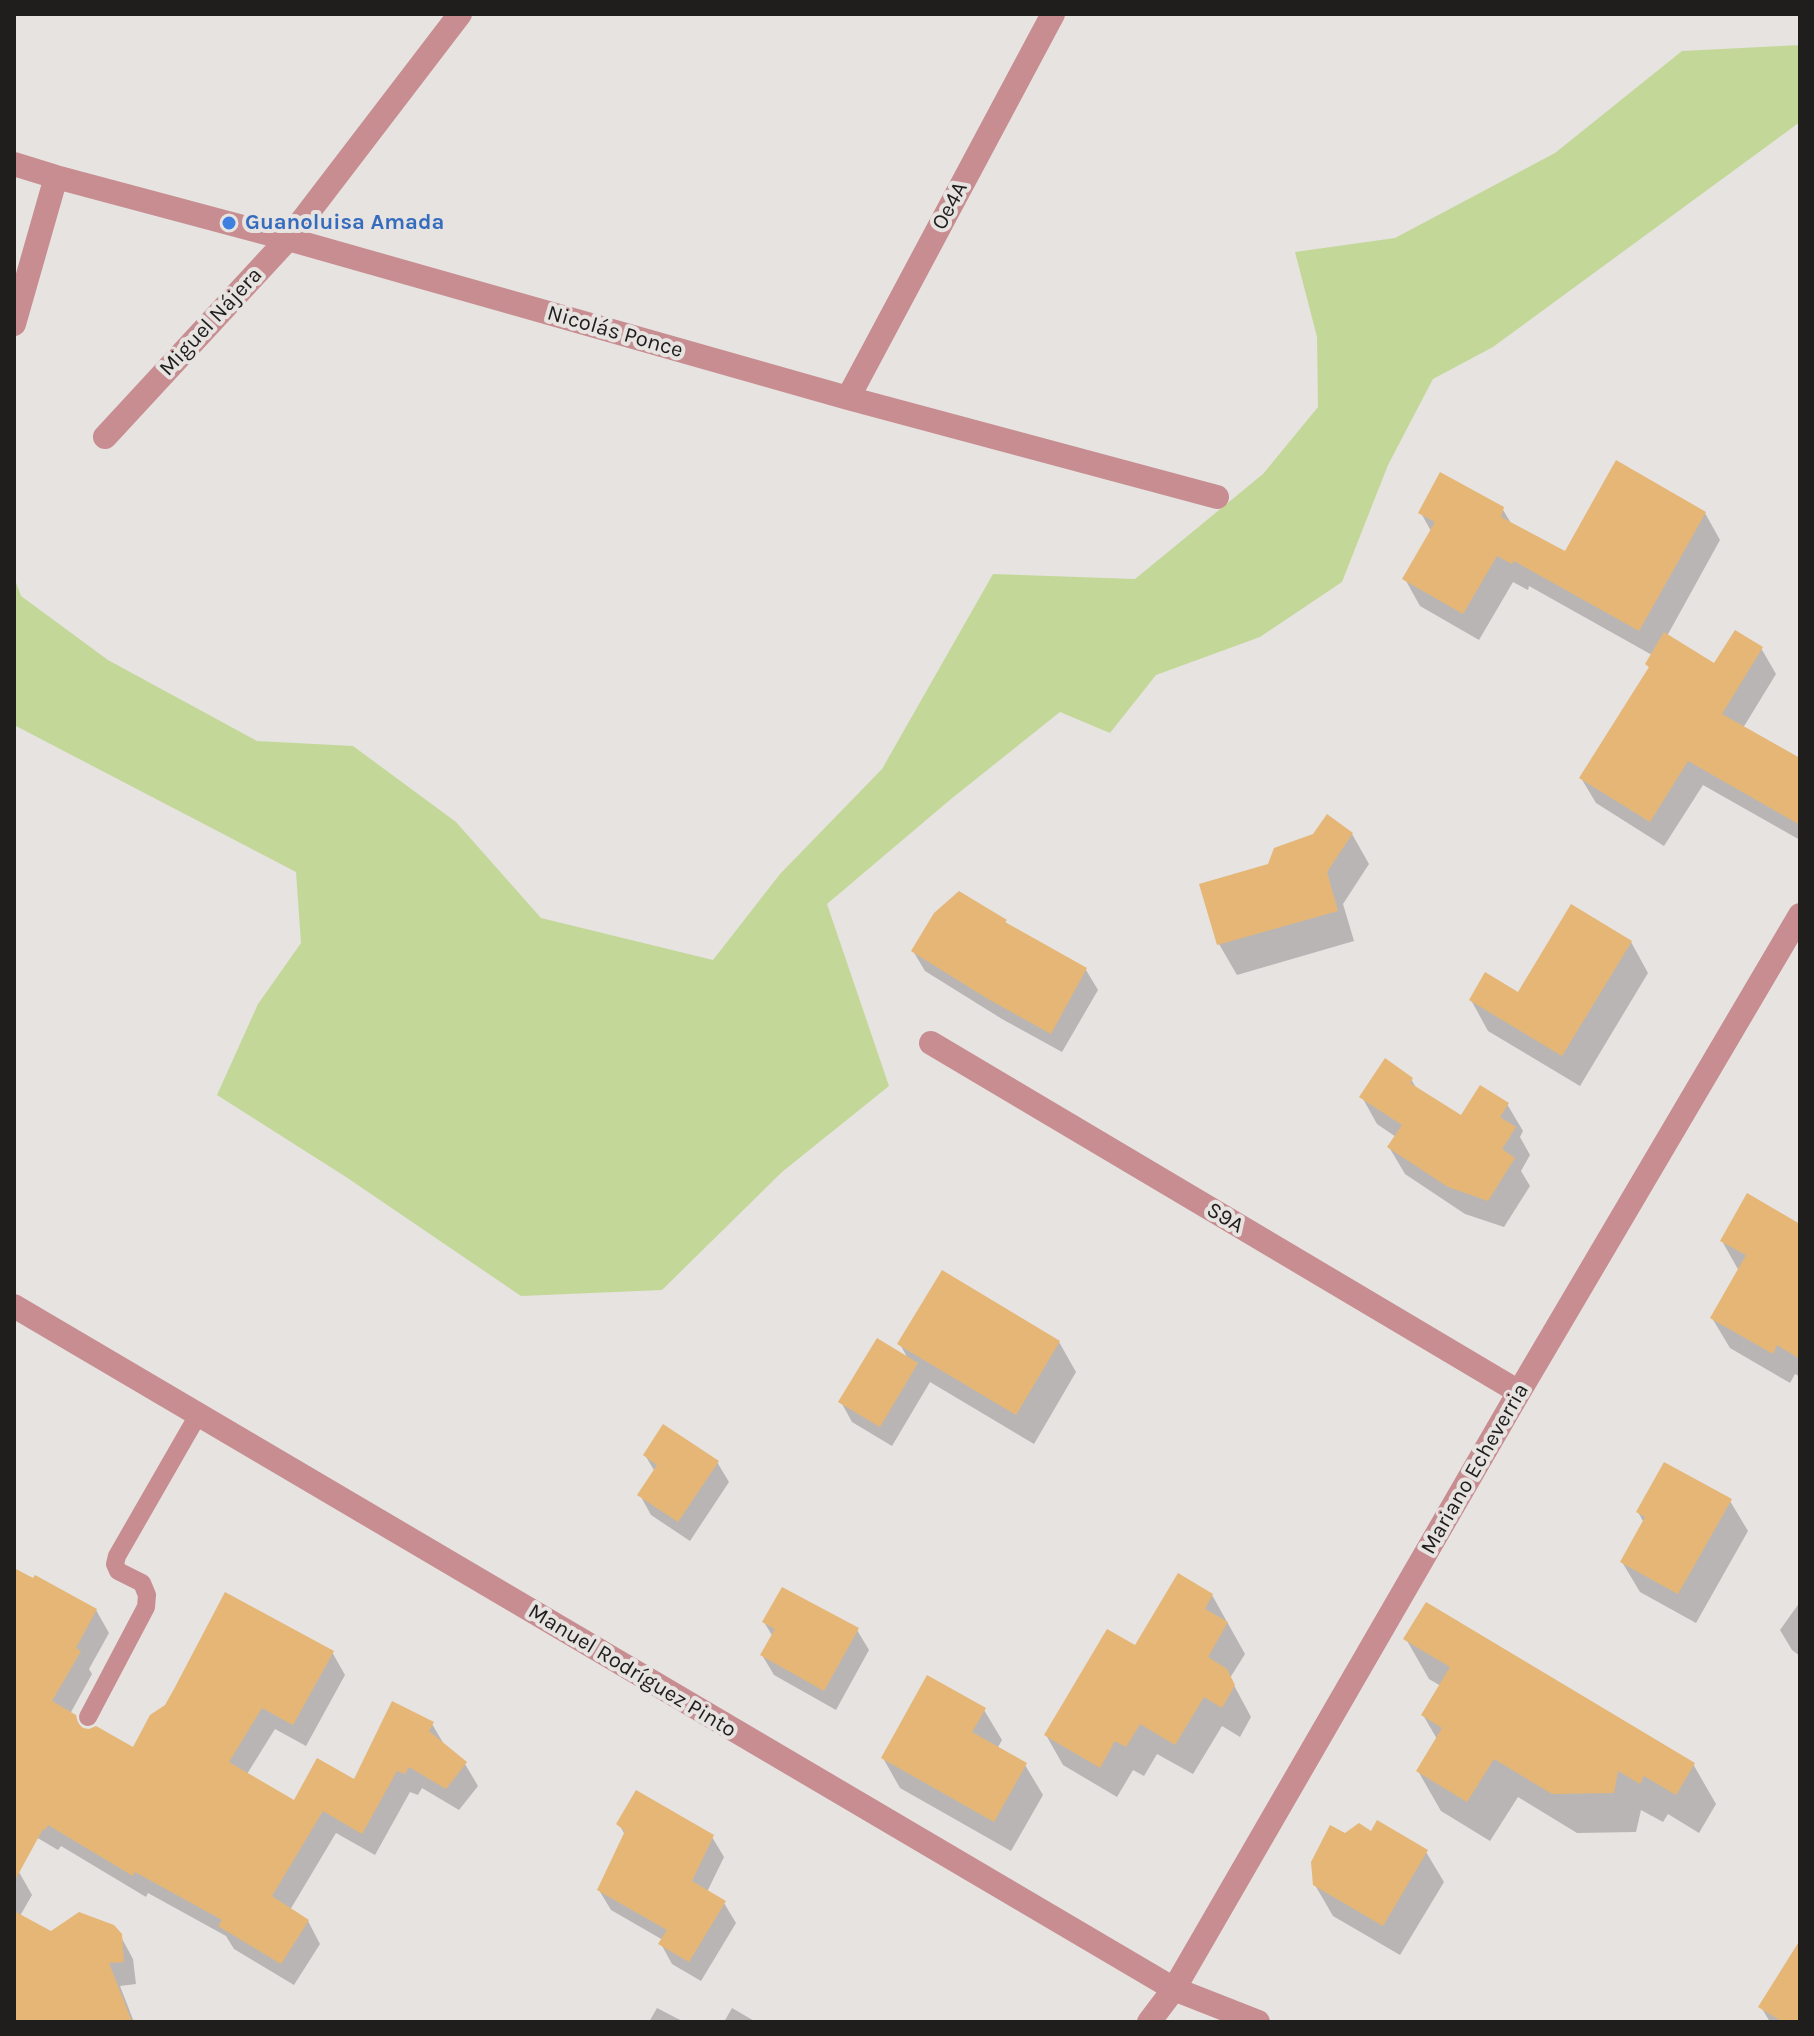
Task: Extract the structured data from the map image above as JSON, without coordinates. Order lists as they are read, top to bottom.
{
  "streets": {
    "street": [
      "Oe4A",
      "Miguel Nájera",
      "Nicolás Ponce",
      "S9A",
      "Mariano Echeverria",
      "Manuel Rodríguez Pinto"
    ]
  },
  "crossings": [
    ["Oe4A", "Nicolás Ponce"],
    ["Miguel Nájera", "Nicolás Ponce"],
    ["S9A", "Mariano Echeverria"],
    ["Mariano Echeverria", "Manuel Rodríguez Pinto"]
  ],
  "places": ["Guanoluisa Amada"]
}
